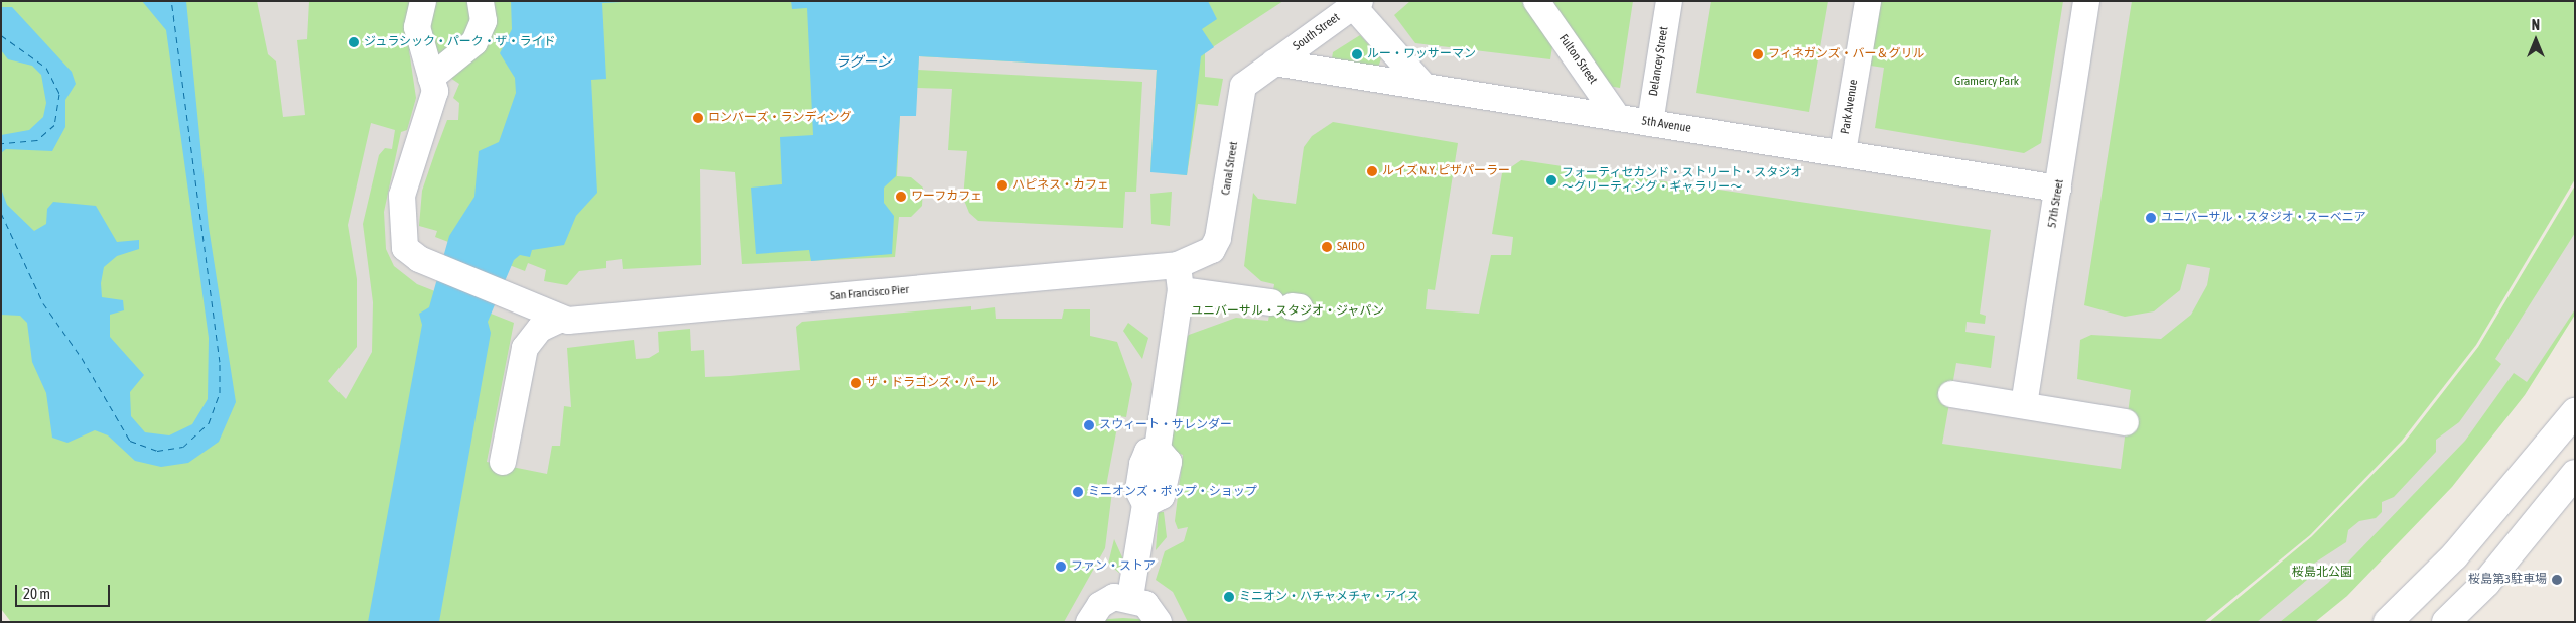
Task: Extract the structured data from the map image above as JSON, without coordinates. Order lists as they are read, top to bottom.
{
  "streets": {
    "street": [
      "South Street",
      "Fulton Street",
      "Delancey Street",
      "Park Avenue",
      "5th Avenue",
      "Canal Street",
      "57th Street",
      "San Francisco Pier"
    ]
  },
  "crossings": [
    ["South Street", "5th Avenue"],
    ["South Street", "Canal Street"],
    ["Fulton Street", "5th Avenue"],
    ["Delancey Street", "5th Avenue"],
    ["Park Avenue", "5th Avenue"],
    ["5th Avenue", "Canal Street"],
    ["5th Avenue", "57th Street"],
    ["Canal Street", "San Francisco Pier"]
  ],
  "water": ["ラグーン"],
  "parks": ["Gramercy Park", "ユニバーサル・スタジオ・ジャパン", "桜島北公園"],
  "places": [
    "ジュラシック・パーク・ザ・ライド",
    "ルー・ワッサーマン",
    "フィネガンズ・バー＆グリル",
    "ロンバーズ・ランディング",
    "ルイズ N.Y, ピザパーラー",
    "フォーティセカンド・ストリート・スタジオ ～グリーティング・ギャラリー～",
    "ハピネス・カフェ",
    "ワーフカフェ",
    "ユニバーサル・スタジオ・スーベニア",
    "SAIDO",
    "ザ・ドラゴンズ・パール",
    "スウィート・サレンダー",
    "ミニオンズ・ポップ・ショップ",
    "ファン・ストア",
    "桜島第3駐車場",
    "ミニオン・ハチャメチャ・アイス"
  ],
  "scale_bar": "20 m",
  "north": "top"
}
